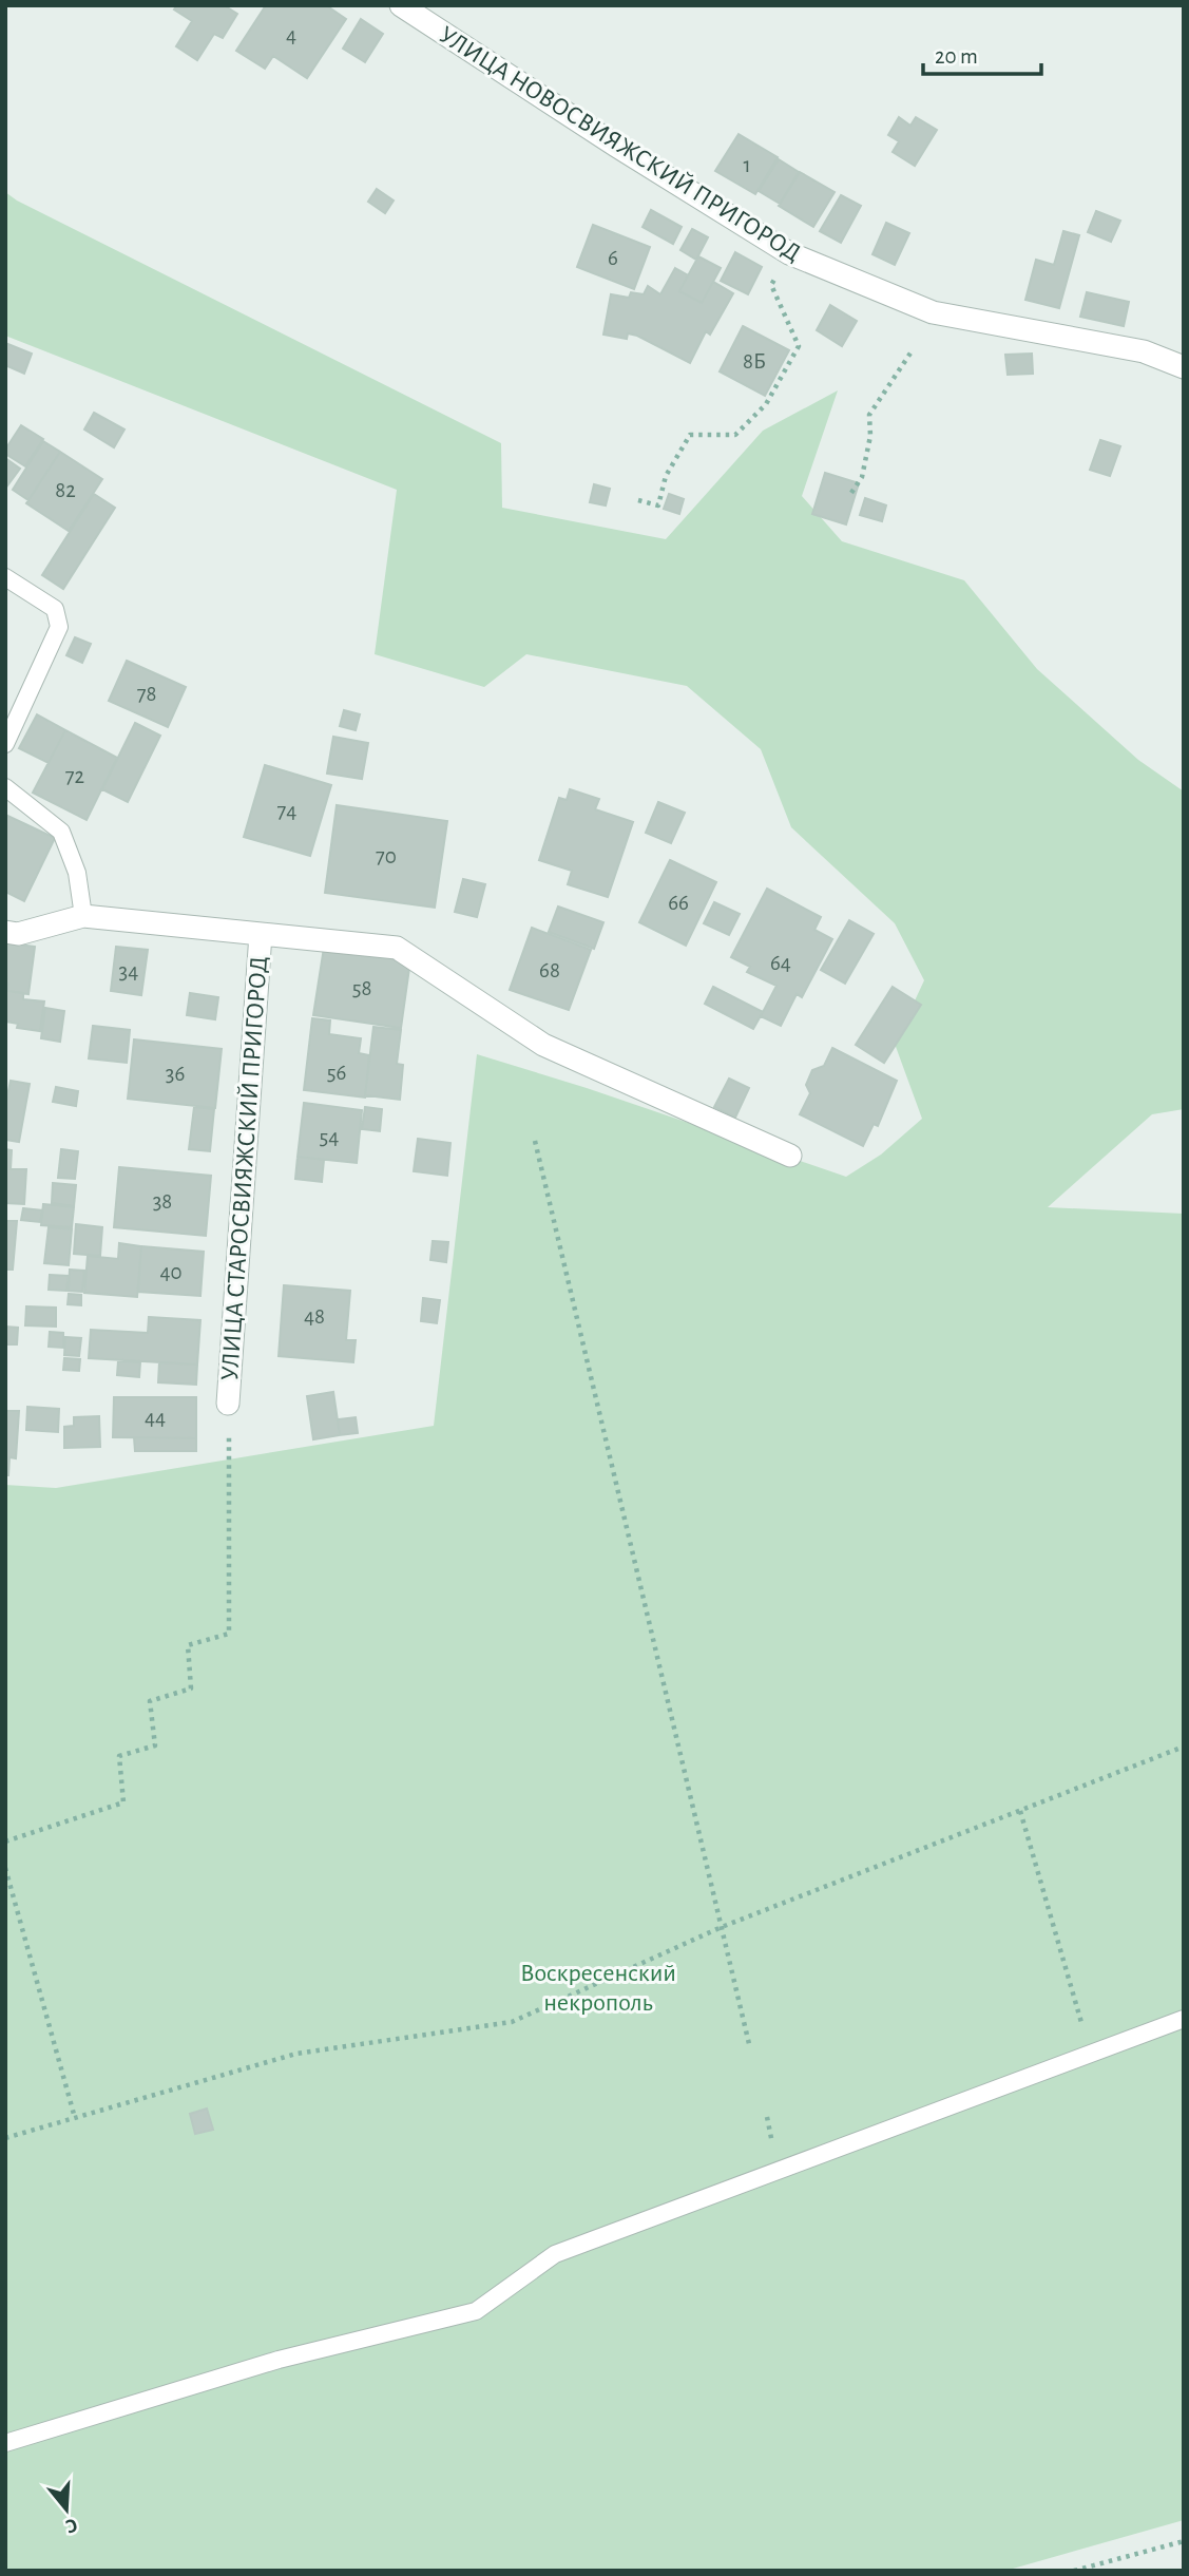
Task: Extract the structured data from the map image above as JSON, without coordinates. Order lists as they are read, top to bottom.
{
  "streets": {
    "street": ["УЛИЦА НОВОСВИЯЖСКИЙ ПРИГОРОД", "УЛИЦА СТАРОСВИЯЖСКИЙ ПРИГОРОД"]
  },
  "parks": ["Воскресенский некрополь"],
  "house_numbers": [
    "4",
    "1",
    "6",
    "8Б",
    "82",
    "78",
    "72",
    "74",
    "70",
    "66",
    "64",
    "68",
    "34",
    "58",
    "56",
    "36",
    "54",
    "38",
    "40",
    "48",
    "44"
  ],
  "scale_bar": "20 m",
  "north": "bottom"
}
